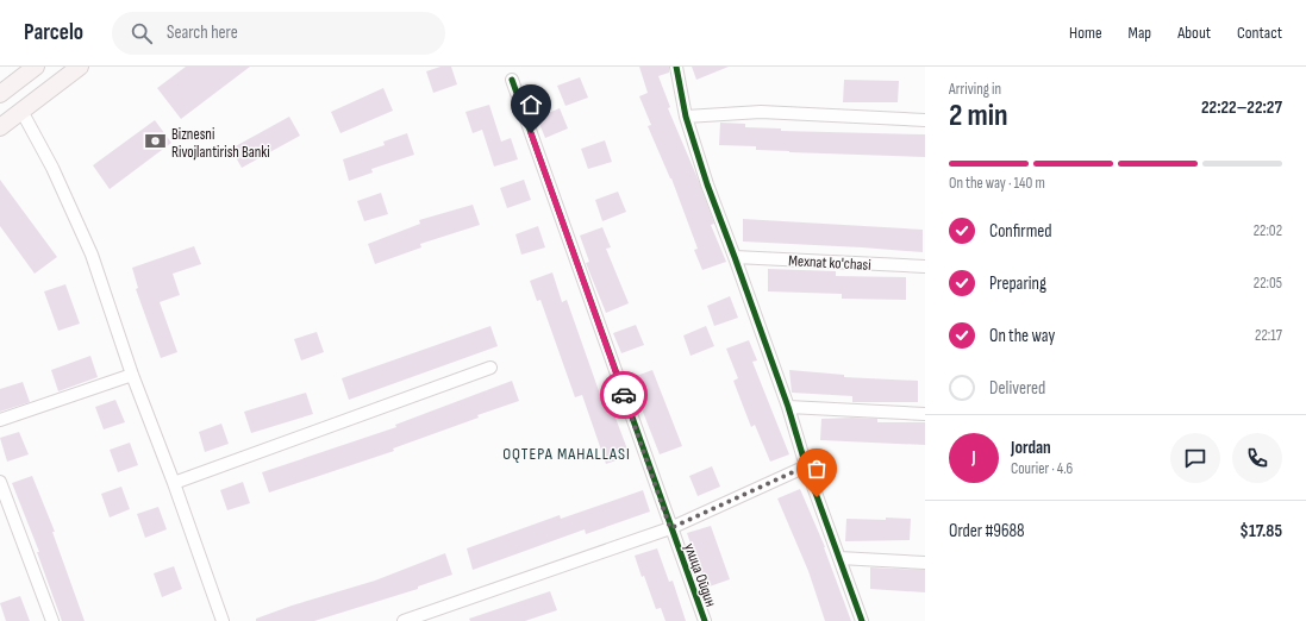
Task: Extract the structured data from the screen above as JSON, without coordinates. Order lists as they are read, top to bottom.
{
  "streets": {
    "street": ["Mexnat ko'chasi", "улица Ойдин"]
  },
  "districts": ["OQTEPA MAHALLASI"],
  "places": {
    "bank": ["Biznesni Rivojlantirish Banki"]
  },
  "page": {
    "header": "Parcelo",
    "search": "Search here",
    "nav": [
      "Home",
      "Map",
      "About",
      "Contact"
    ],
    "heading": ["2 min", "Arriving in", "22:22–22:27"],
    "panel": [
      "Jordan",
      "Courier · 4.6",
      "Order #9688",
      "$17.85"
    ],
    "bar": "On the way · 140 m",
    "list": [
      ["Confirmed", "22:02"],
      ["Preparing", "22:05"],
      ["On the way", "22:17"],
      "Delivered"
    ],
    "round": "J"
  }
}
